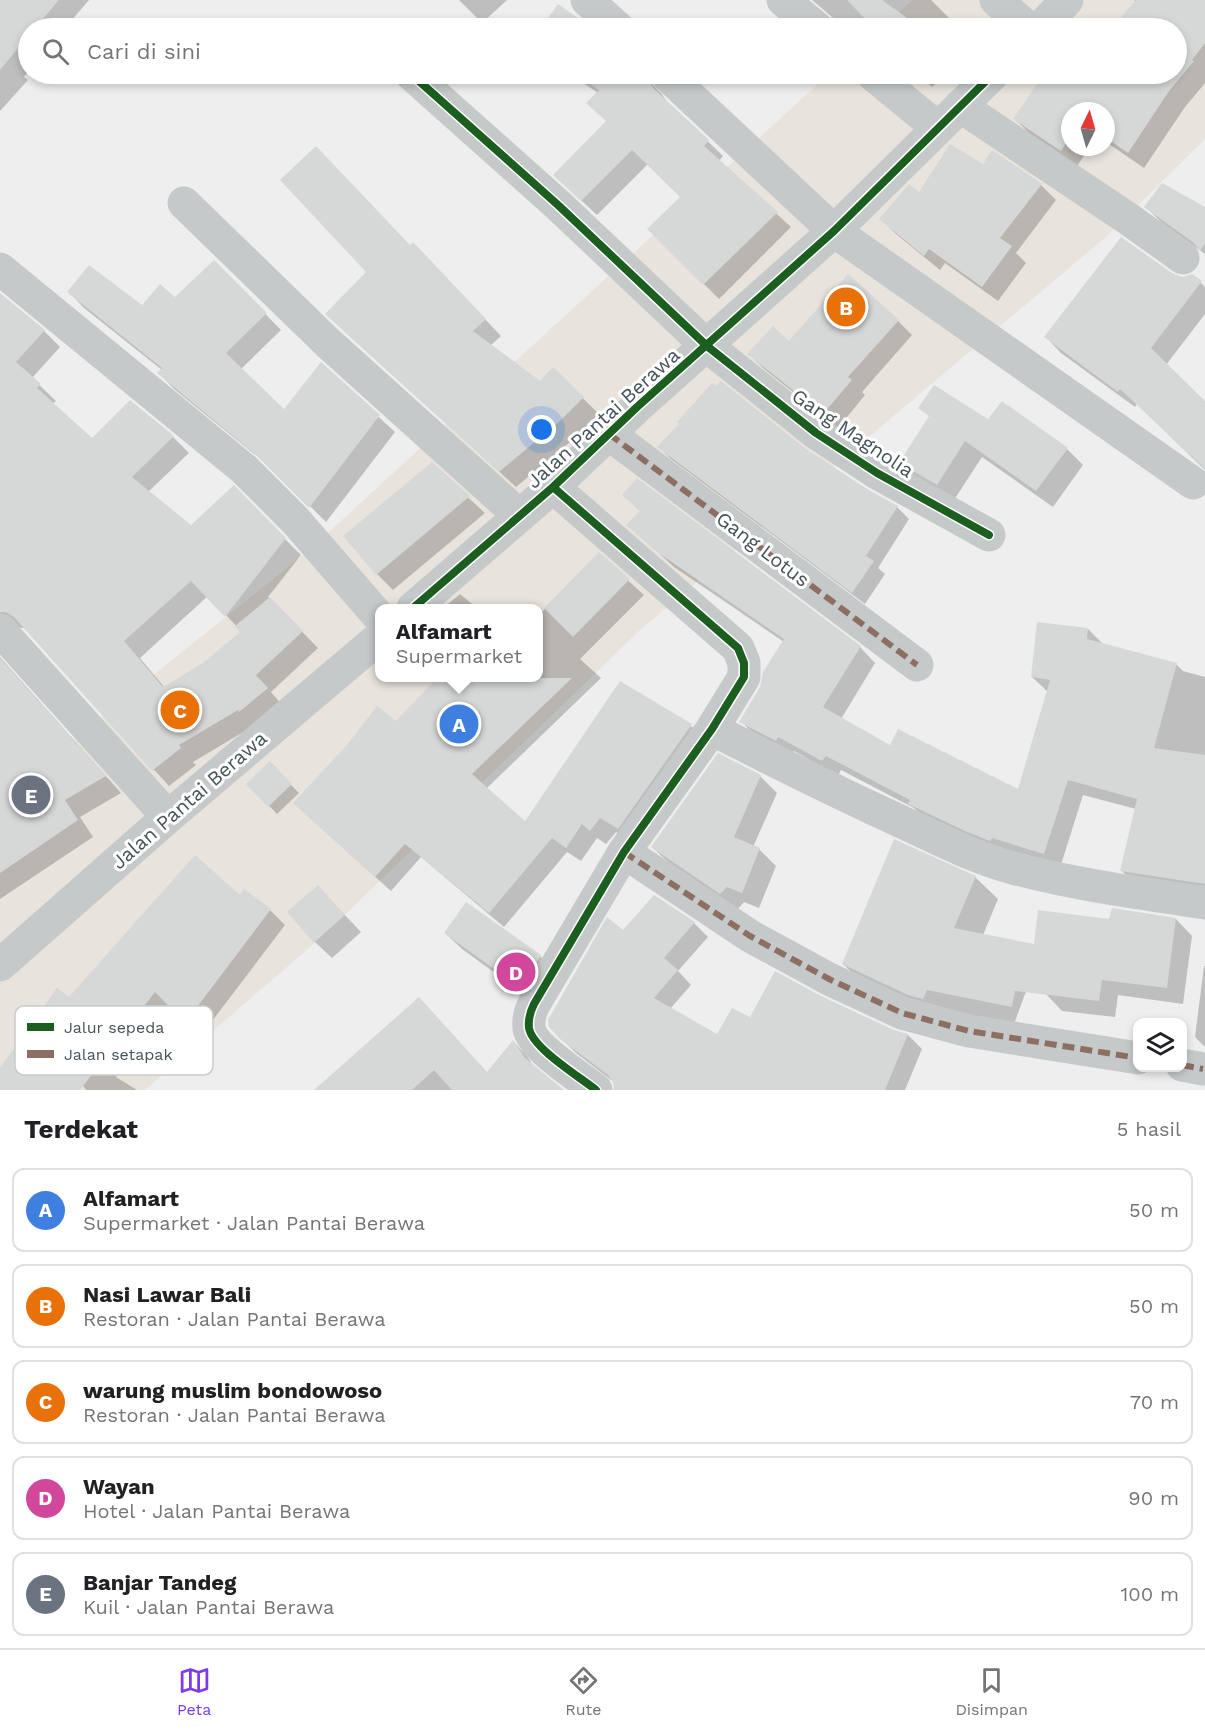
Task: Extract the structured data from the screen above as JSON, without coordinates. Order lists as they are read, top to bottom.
{
  "streets": {
    "street": ["Jalan Pantai Berawa", "Gang Magnolia", "Gang Lotus"]
  },
  "crossings": [
    ["Jalan Pantai Berawa", "Gang Magnolia"],
    ["Jalan Pantai Berawa", "Gang Lotus"]
  ],
  "legend": ["Jalur sepeda", "Jalan setapak"],
  "north": "top",
  "page": {
    "search": "Cari di sini",
    "pins": [
      "B",
      "C",
      "A",
      "E",
      "D"
    ],
    "popup": ["Alfamart", "Supermarket"],
    "heading": ["Terdekat", "5 hasil"],
    "list": [
      {
        "mark": "A",
        "name": "Alfamart",
        "note": "Supermarket · Jalan Pantai Berawa",
        "value": "50 m"
      },
      {
        "mark": "B",
        "name": "Nasi Lawar Bali",
        "note": "Restoran · Jalan Pantai Berawa",
        "value": "50 m"
      },
      {
        "mark": "C",
        "name": "warung muslim bondowoso",
        "note": "Restoran · Jalan Pantai Berawa",
        "value": "70 m"
      },
      {
        "mark": "D",
        "name": "Wayan",
        "note": "Hotel · Jalan Pantai Berawa",
        "value": "90 m"
      },
      {
        "mark": "E",
        "name": "Banjar Tandeg",
        "note": "Kuil · Jalan Pantai Berawa",
        "value": "100 m"
      }
    ],
    "nav": ["Peta", "Rute", "Disimpan"]
  }
}
